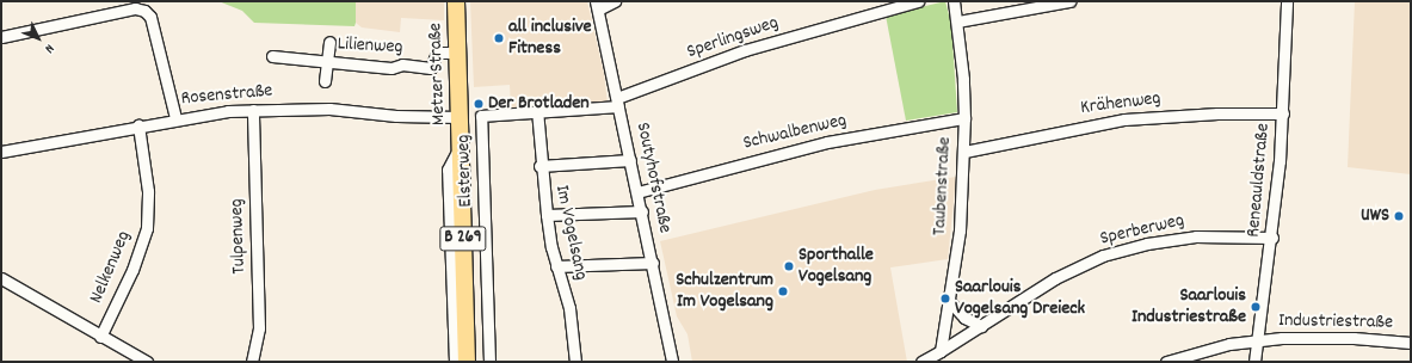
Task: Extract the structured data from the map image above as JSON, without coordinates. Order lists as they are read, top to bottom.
{
  "streets": {
    "main road": ["Metzer Straße", "B 269"],
    "street": [
      "Sperlingsweg",
      "Lilienweg",
      "Rosenstraße",
      "Krähenweg",
      "Schwalbenweg",
      "Elsterweg",
      "Soutyhofstraße",
      "Reneauldstraße",
      "Taubenstraße",
      "Sperberweg",
      "Im Vogelsang",
      "Tulpenweg",
      "Nelkenweg",
      "Industriestraße"
    ]
  },
  "crossings": [
    ["Sperlingsweg", "Elsterweg"],
    ["Sperlingsweg", "Soutyhofstraße"],
    ["Lilienweg", "Metzer Straße"],
    ["Metzer Straße", "Rosenstraße"],
    ["Rosenstraße", "Tulpenweg"],
    ["Rosenstraße", "Nelkenweg"],
    ["Krähenweg", "Reneauldstraße"],
    ["Krähenweg", "Taubenstraße"],
    ["Schwalbenweg", "Soutyhofstraße"],
    ["Schwalbenweg", "Taubenstraße"],
    ["Elsterweg", "Soutyhofstraße"],
    ["Elsterweg", "Im Vogelsang"],
    ["Reneauldstraße", "Sperberweg"],
    ["Reneauldstraße", "Industriestraße"],
    ["Taubenstraße", "Sperberweg"]
  ],
  "places": [
    "all inclusive Fitness",
    "Der Brotladen",
    "UWS",
    "Sporthalle Vogelsang",
    "Schulzentrum Im Vogelsang",
    "Saarlouis Vogelsang Dreieck",
    "Saarlouis Industriestraße"
  ],
  "north": "bottom right"
}
